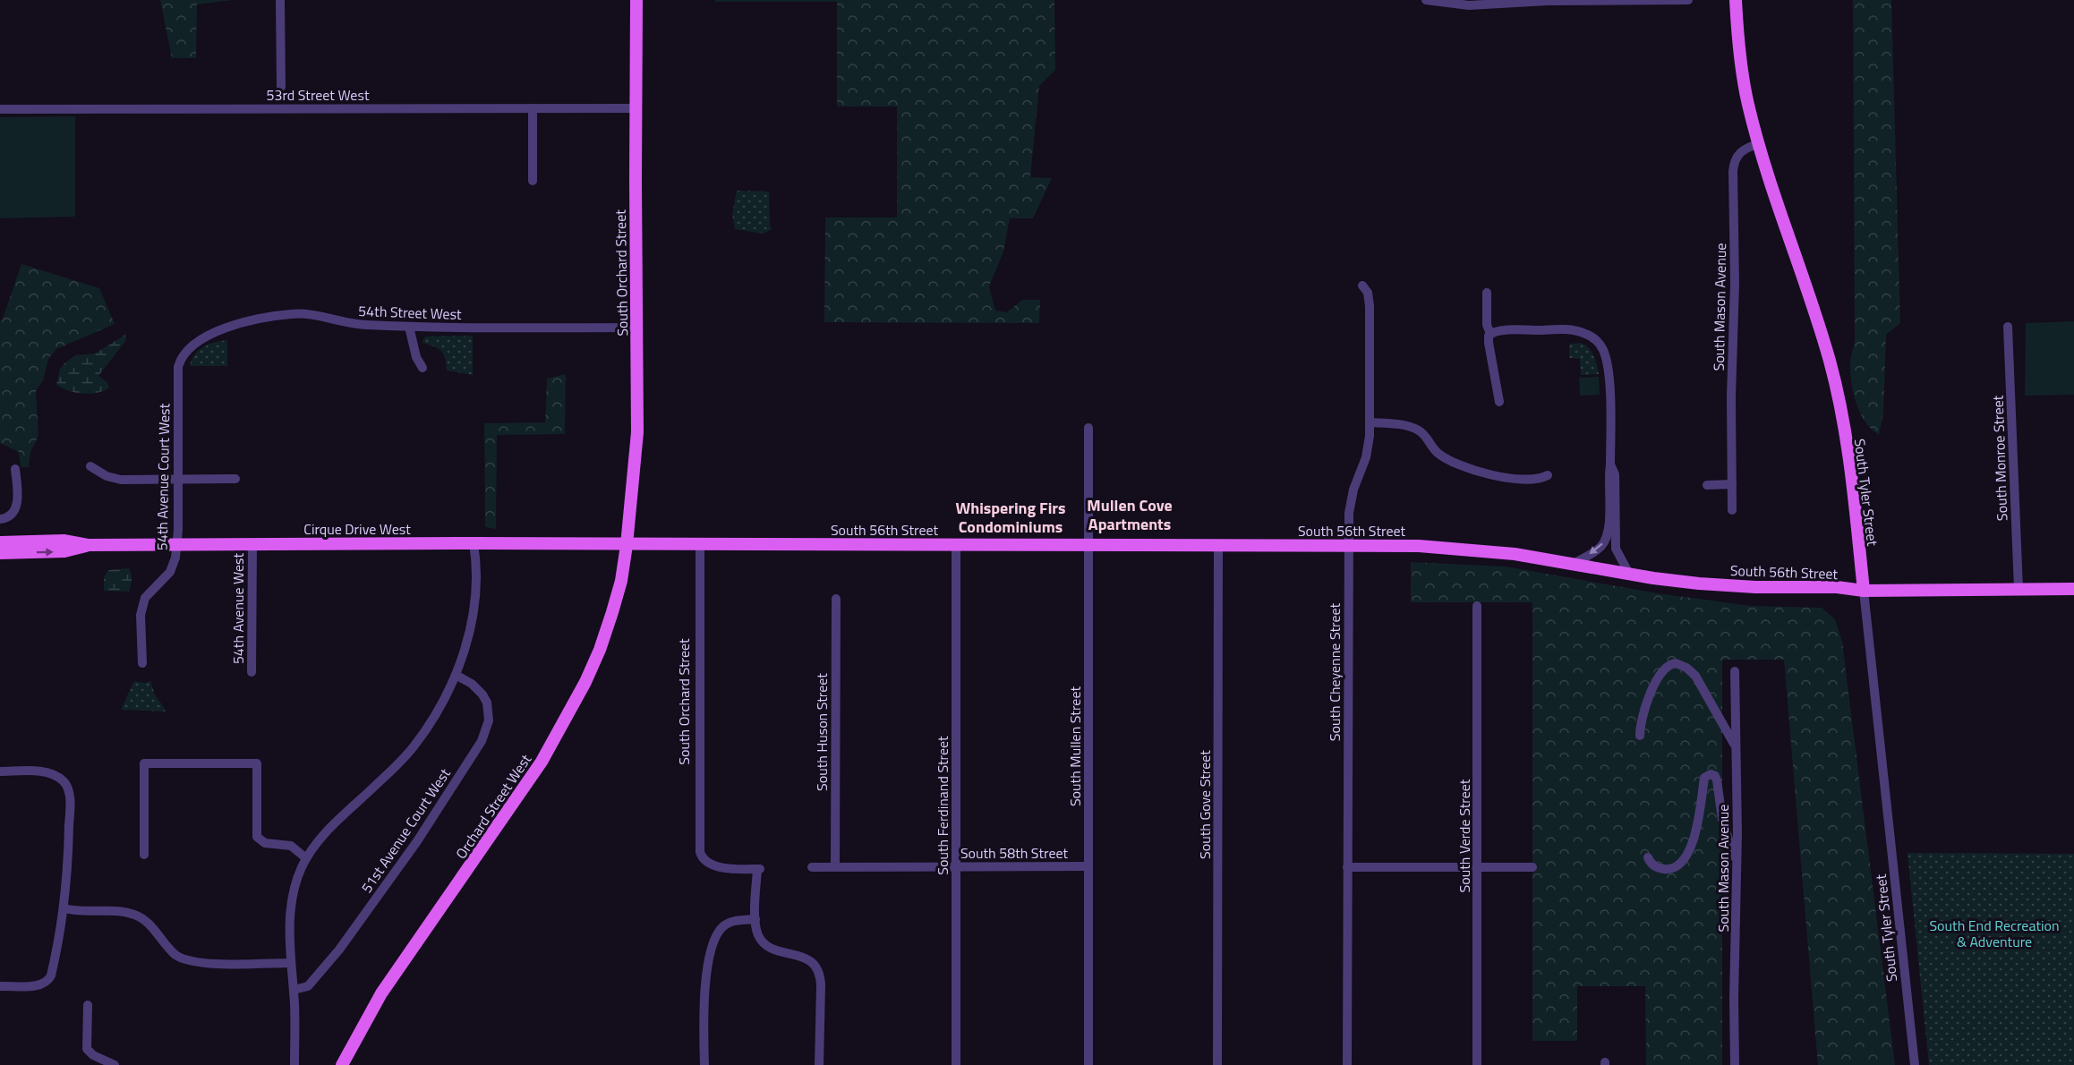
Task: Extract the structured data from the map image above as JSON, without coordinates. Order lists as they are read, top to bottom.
{
  "streets": {
    "main road": [
      "South Orchard Street",
      "South Tyler Street",
      "Cirque Drive West",
      "South 56th Street",
      "Orchard Street West"
    ],
    "street": [
      "53rd Street West",
      "South Mason Avenue",
      "54th Street West",
      "South Monroe Street",
      "54th Avenue Court West",
      "54th Avenue West",
      "South Cheyenne Street",
      "South Huson Street",
      "South Mullen Street",
      "South Gove Street",
      "South Ferdinand Street",
      "51st Avenue Court West",
      "South Verde Street",
      "South 58th Street"
    ]
  },
  "crossings": [
    ["53rd Street West", "South Orchard Street"],
    ["South Orchard Street", "54th Street West"],
    ["South Orchard Street", "Cirque Drive West"],
    ["South Orchard Street", "South 56th Street"],
    ["South Orchard Street", "Orchard Street West"],
    ["South Mason Avenue", "South Tyler Street"],
    ["54th Street West", "54th Avenue Court West"],
    ["South Monroe Street", "South 56th Street"],
    ["54th Avenue Court West", "Cirque Drive West"],
    ["South Tyler Street", "South 56th Street"],
    ["Cirque Drive West", "South 56th Street"],
    ["Cirque Drive West", "54th Avenue West"],
    ["Cirque Drive West", "Orchard Street West"],
    ["South 56th Street", "South Cheyenne Street"],
    ["South 56th Street", "South Mullen Street"],
    ["South 56th Street", "South Gove Street"],
    ["South 56th Street", "South Ferdinand Street"],
    ["South 56th Street", "Orchard Street West"],
    ["South Huson Street", "South 58th Street"],
    ["South Mullen Street", "South 58th Street"],
    ["South Ferdinand Street", "South 58th Street"]
  ],
  "districts": ["Mullen Cove Apartments", "Whispering Firs Condominiums"],
  "parks": ["South End Recreation & Adventure"]
}
